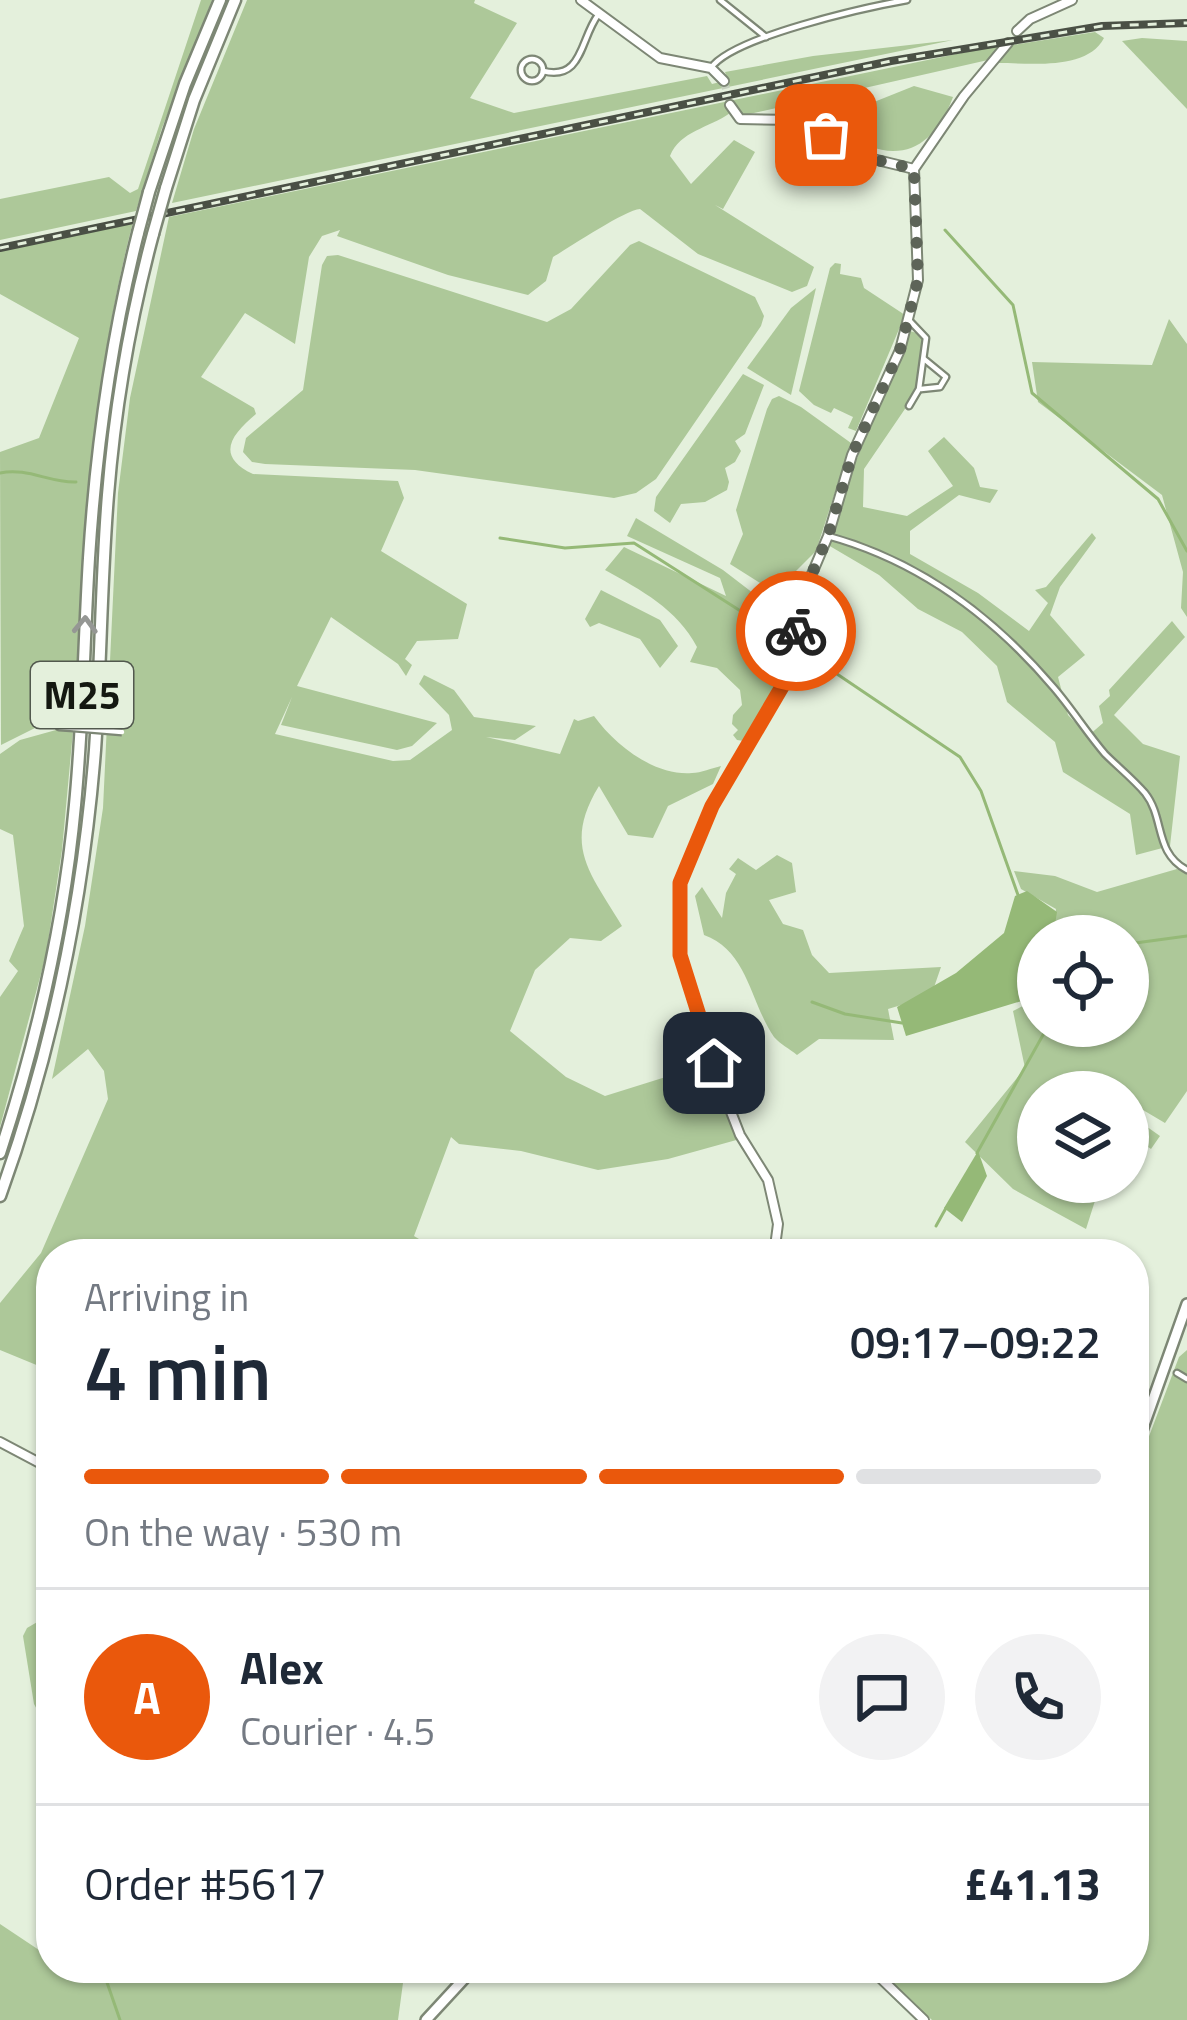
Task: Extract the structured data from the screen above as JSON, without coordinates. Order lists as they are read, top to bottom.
{
  "streets": {
    "highway": ["M25"]
  },
  "page": {
    "heading": ["4 min", "Arriving in", "09:17–09:22"],
    "panel": [
      "Alex",
      "Courier · 4.5",
      "Order #5617",
      "£41.13"
    ],
    "bar": "On the way · 530 m",
    "round": "A"
  }
}
